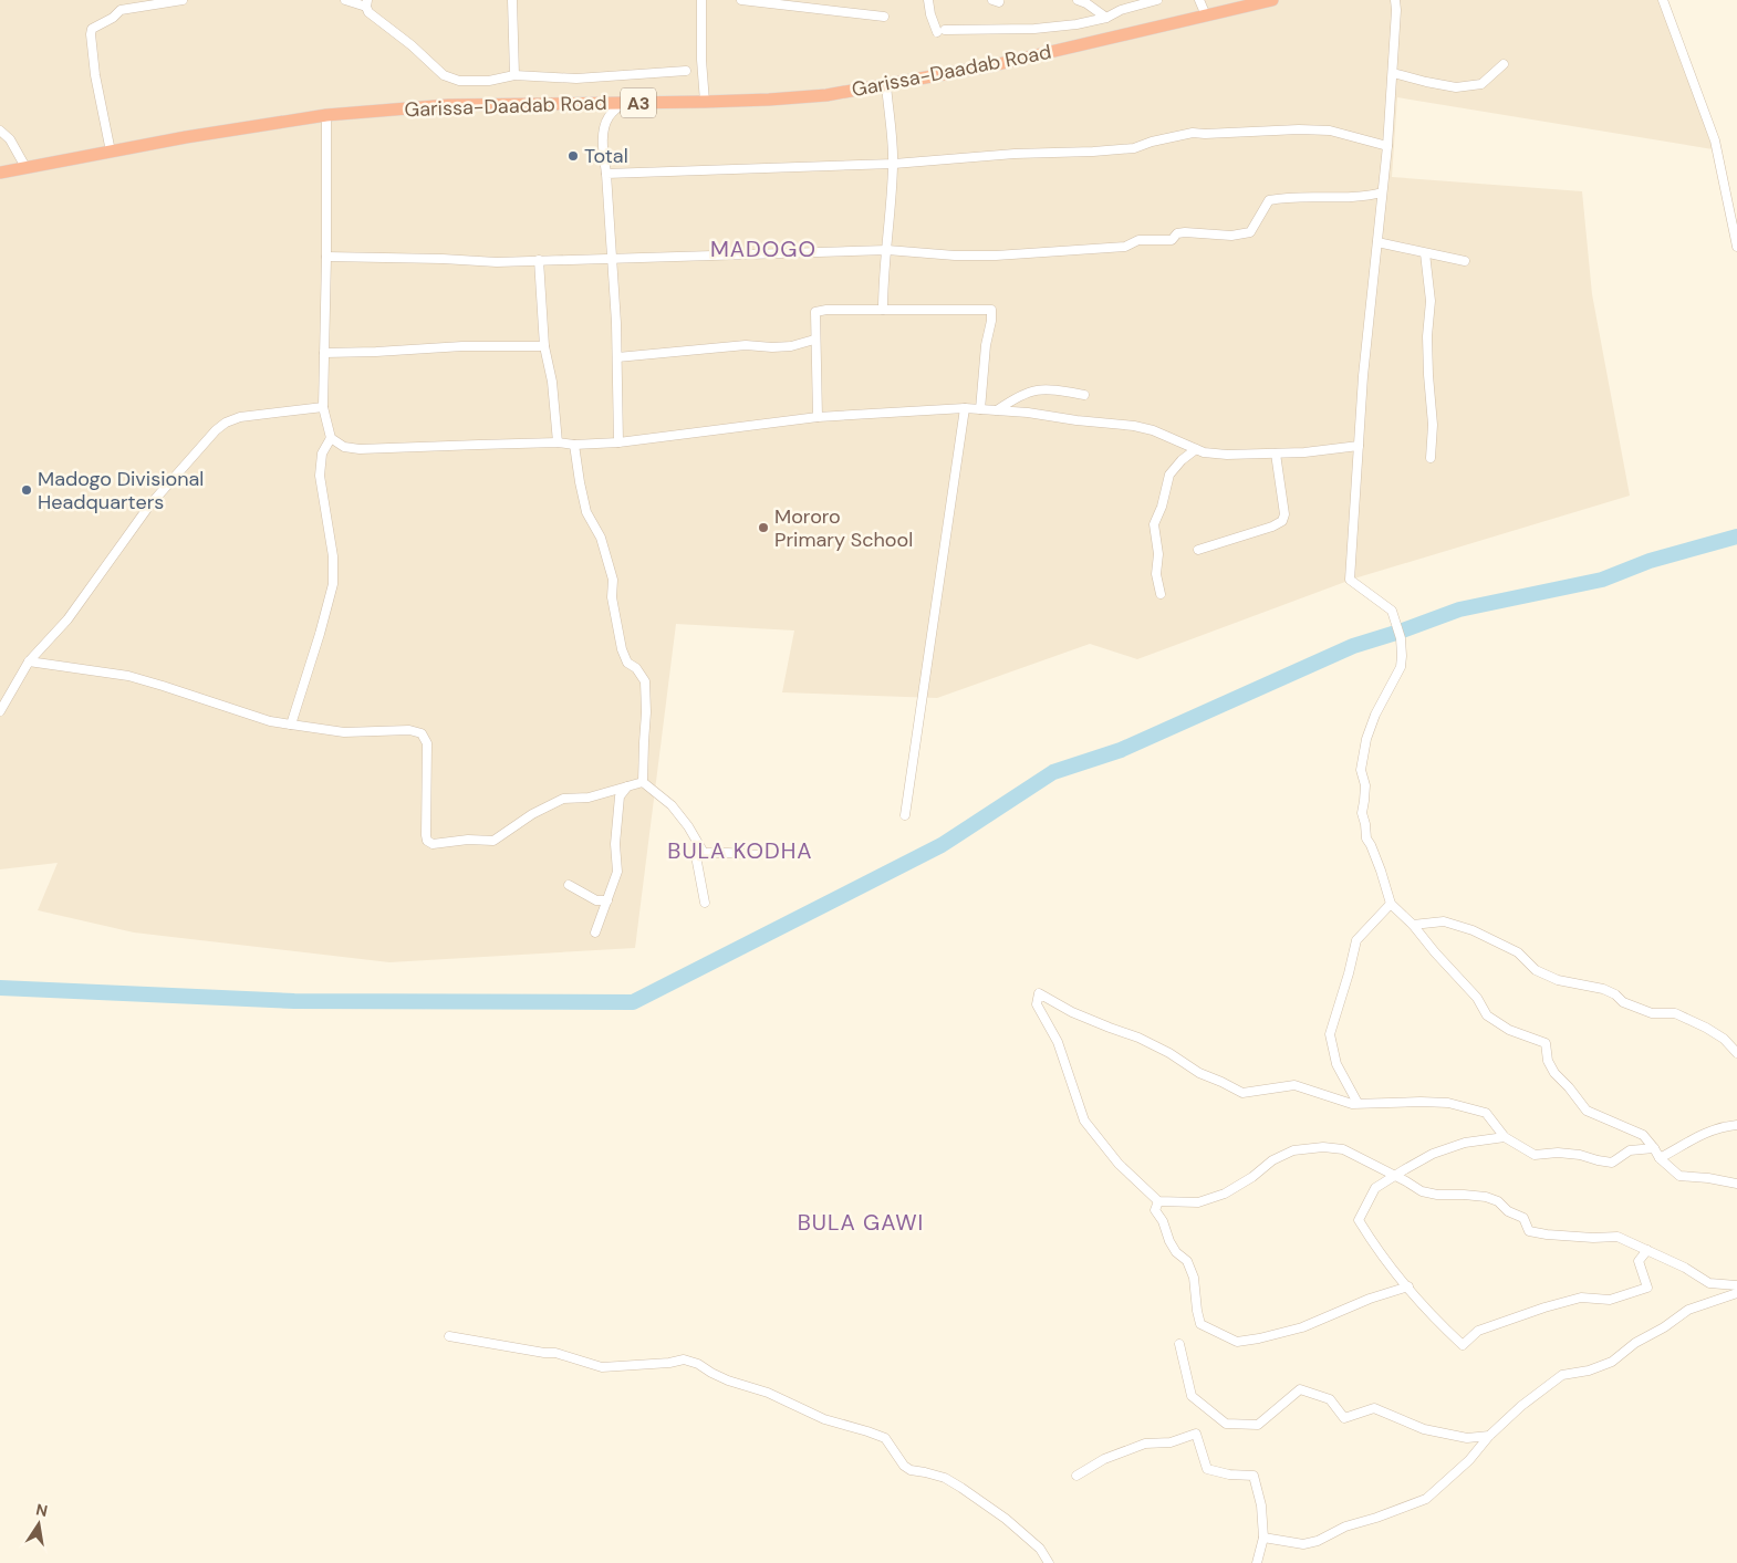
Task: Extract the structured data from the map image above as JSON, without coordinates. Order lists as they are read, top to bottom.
{
  "streets": {
    "highway": ["Garissa-Daadab Road", "A3"]
  },
  "districts": ["MADOGO", "BULA KODHA", "BULA GAWI"],
  "places": ["Total", "Madogo Divisional Headquarters", "Mororo Primary School"],
  "north": "top"
}
